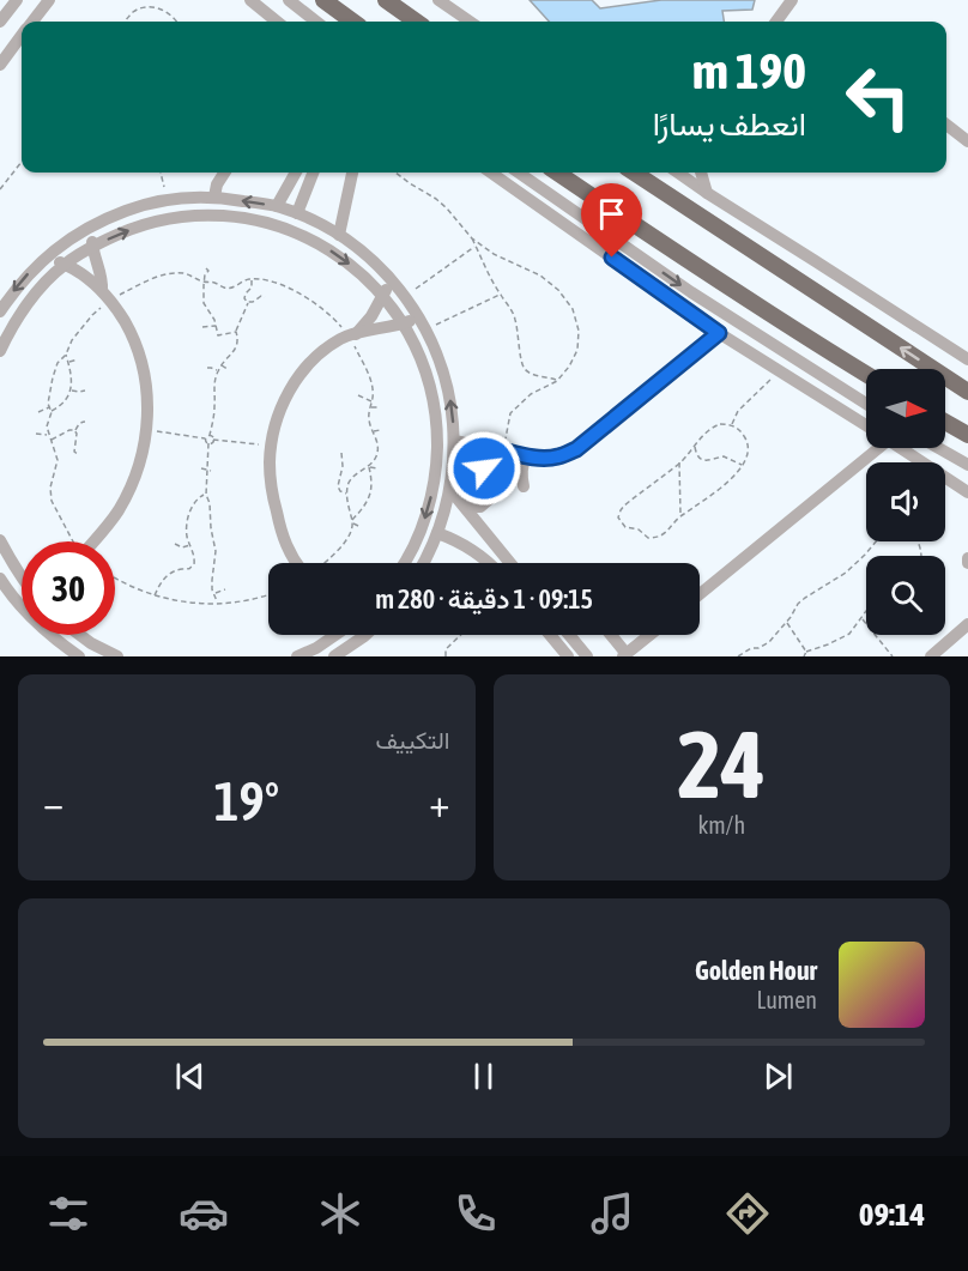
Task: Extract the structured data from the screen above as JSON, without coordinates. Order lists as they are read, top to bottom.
{
  "north": "right",
  "page": {
    "turn": ["190 m", "انعطف يسارًا"],
    "limit": "30",
    "trip": "09:15 · 1 دقيقة · 280 m",
    "tile": [
      ["24", "km/h"],
      "التكييف"
    ],
    "heat": ["−", "19°", "+"],
    "song": ["Golden Hour", "Lumen"],
    "tabs": "09:14"
  }
}
